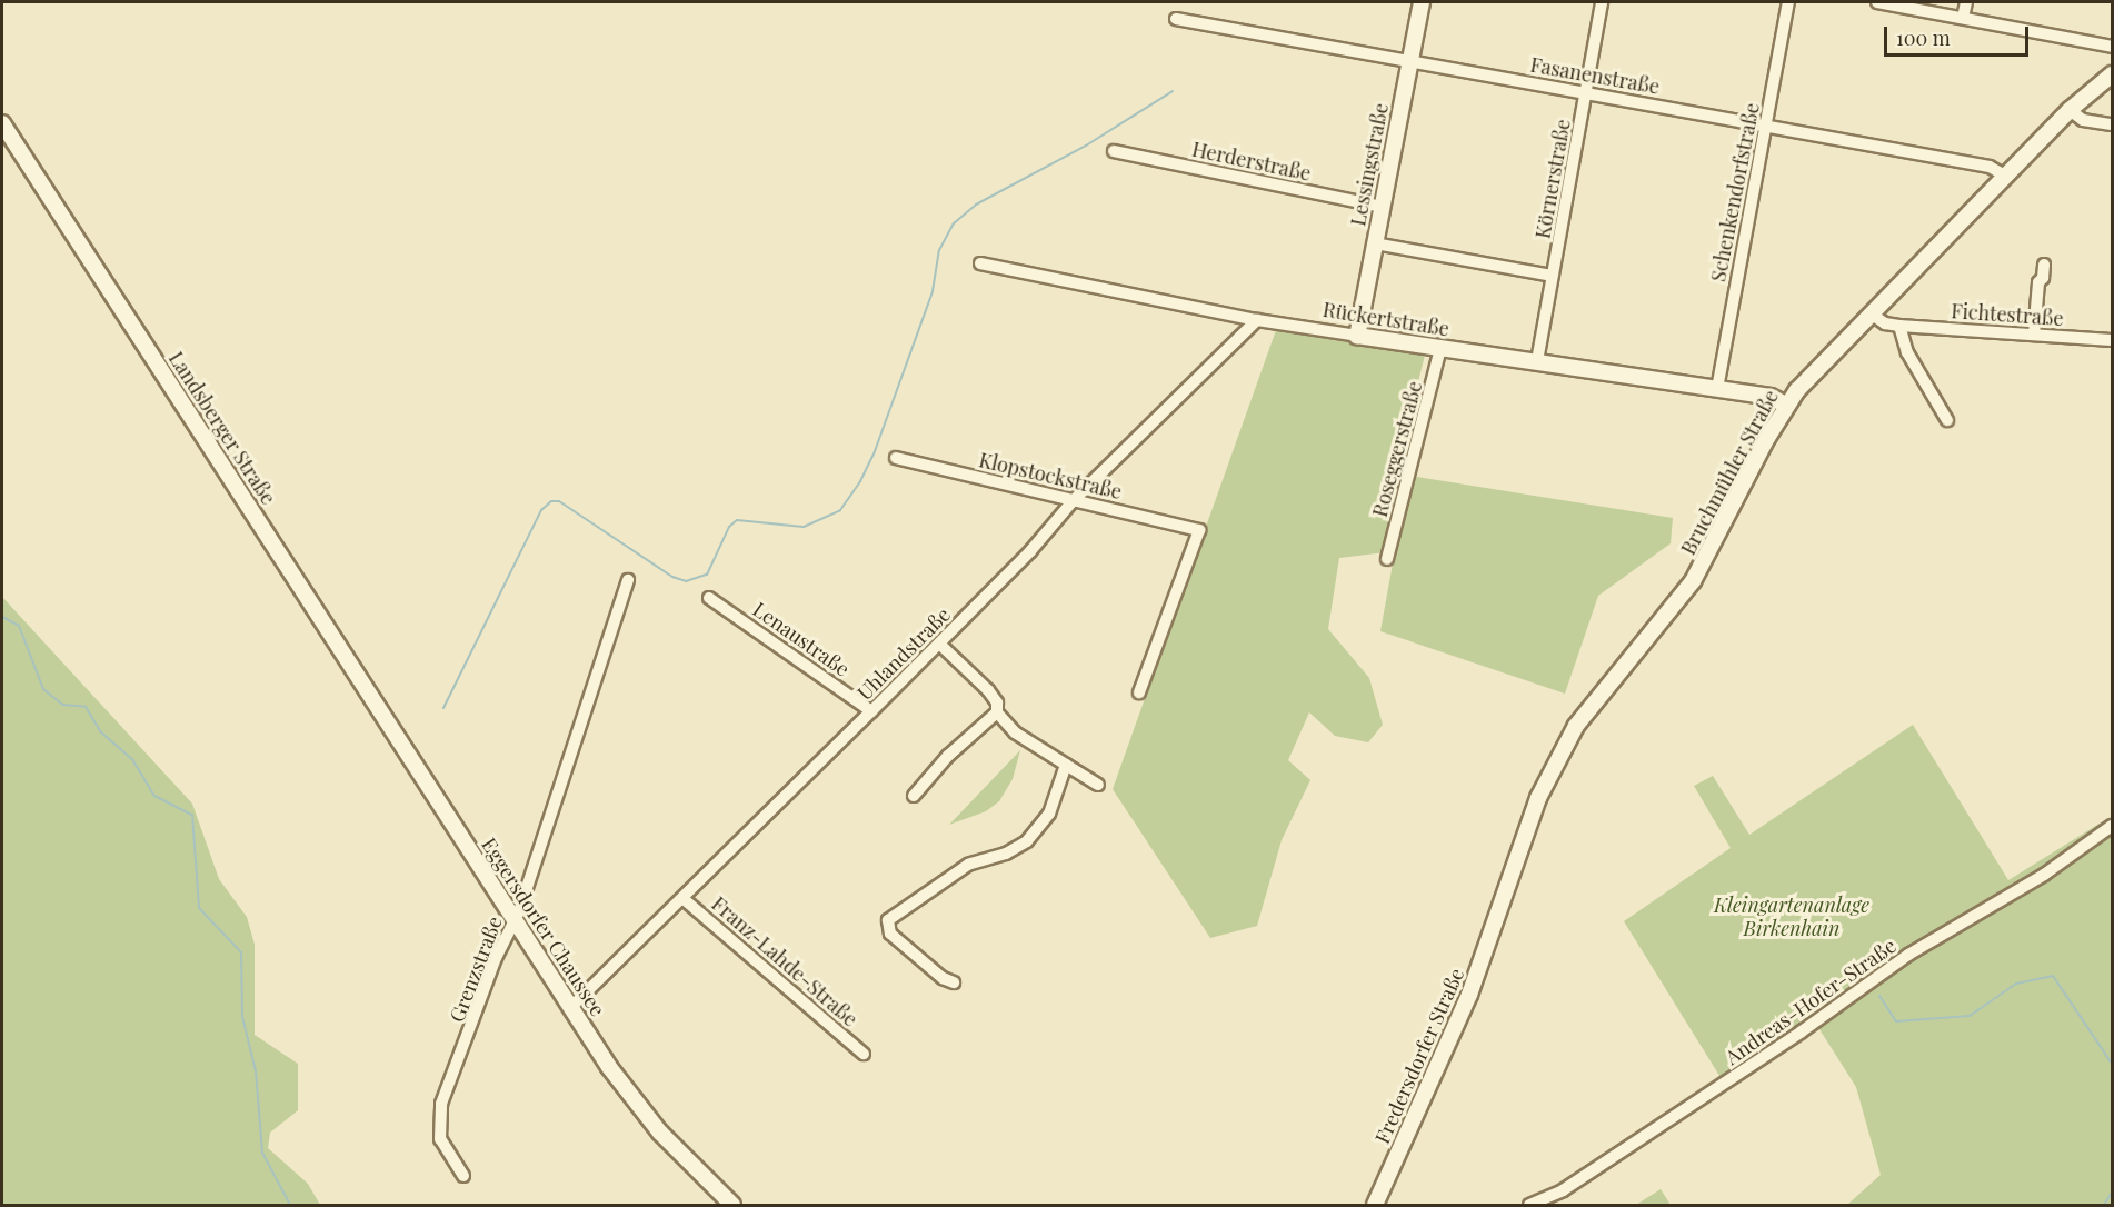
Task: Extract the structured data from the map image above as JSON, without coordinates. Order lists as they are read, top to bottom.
{
  "streets": {
    "street": [
      "Fasanenstraße",
      "Herderstraße",
      "Lessingstraße",
      "Körnerstraße",
      "Schenkendorfstraße",
      "Fichtestraße",
      "Rückertstraße",
      "Landsberger Straße",
      "Roseggerstraße",
      "Bruchmühler Straße",
      "Klopstockstraße",
      "Lenaustraße",
      "Uhlandstraße",
      "Eggersdorfer Chaussee",
      "Franz-Lahde-Straße",
      "Grenzstraße",
      "Andreas-Hofer-Straße",
      "Fredersdorfer Straße"
    ]
  },
  "crossings": [
    ["Fasanenstraße", "Lessingstraße"],
    ["Fasanenstraße", "Körnerstraße"],
    ["Fasanenstraße", "Schenkendorfstraße"],
    ["Fasanenstraße", "Bruchmühler Straße"],
    ["Herderstraße", "Lessingstraße"],
    ["Lessingstraße", "Rückertstraße"],
    ["Körnerstraße", "Rückertstraße"],
    ["Schenkendorfstraße", "Rückertstraße"],
    ["Fichtestraße", "Bruchmühler Straße"],
    ["Rückertstraße", "Roseggerstraße"],
    ["Rückertstraße", "Bruchmühler Straße"],
    ["Rückertstraße", "Uhlandstraße"],
    ["Landsberger Straße", "Eggersdorfer Chaussee"],
    ["Bruchmühler Straße", "Fredersdorfer Straße"],
    ["Klopstockstraße", "Uhlandstraße"],
    ["Lenaustraße", "Uhlandstraße"],
    ["Uhlandstraße", "Eggersdorfer Chaussee"],
    ["Uhlandstraße", "Franz-Lahde-Straße"],
    ["Eggersdorfer Chaussee", "Grenzstraße"]
  ],
  "parks": ["Kleingartenanlage Birkenhain"],
  "scale_bar": "100 m"
}
